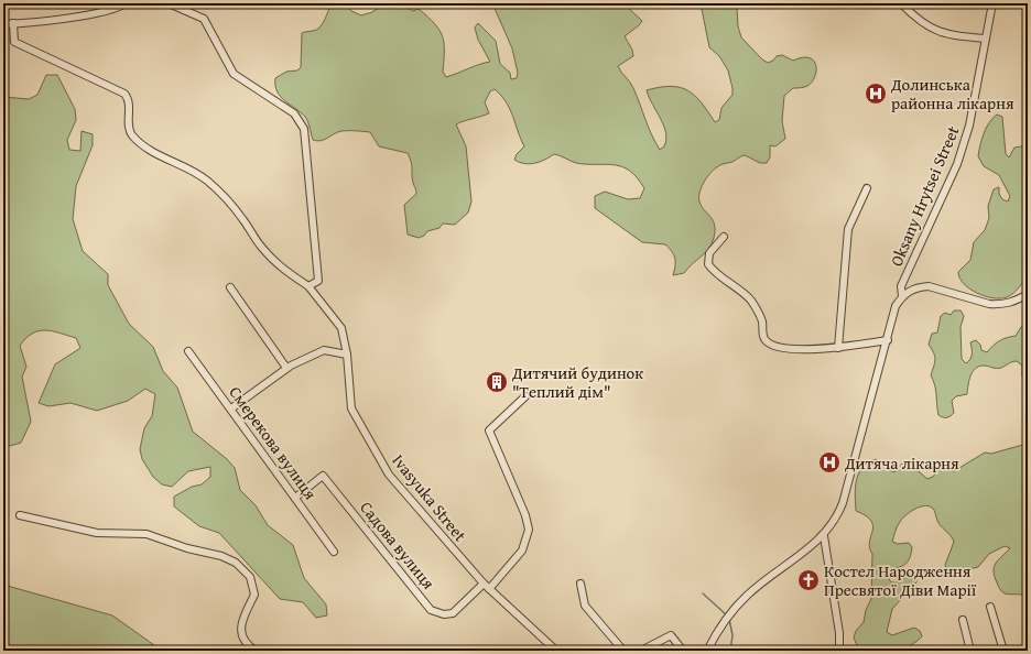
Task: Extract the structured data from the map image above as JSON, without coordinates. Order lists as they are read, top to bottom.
{
  "streets": {
    "street": [
      "Oksany Hrytsei Street",
      "Смерекова вулиця",
      "Ivasyuka Street",
      "Садова вулиця"
    ]
  },
  "crossings": [
    ["Смерекова вулиця", "Садова вулиця"],
    ["Ivasyuka Street", "Садова вулиця"]
  ],
  "places": {
    "hospital": ["Долинська районна лікарня", "Дитяча лікарня"],
    "building": ["Дитячий будинок \"Теплий дім\""],
    "church": ["Костел Народження Пресвятої Діви Марії"]
  }
}
